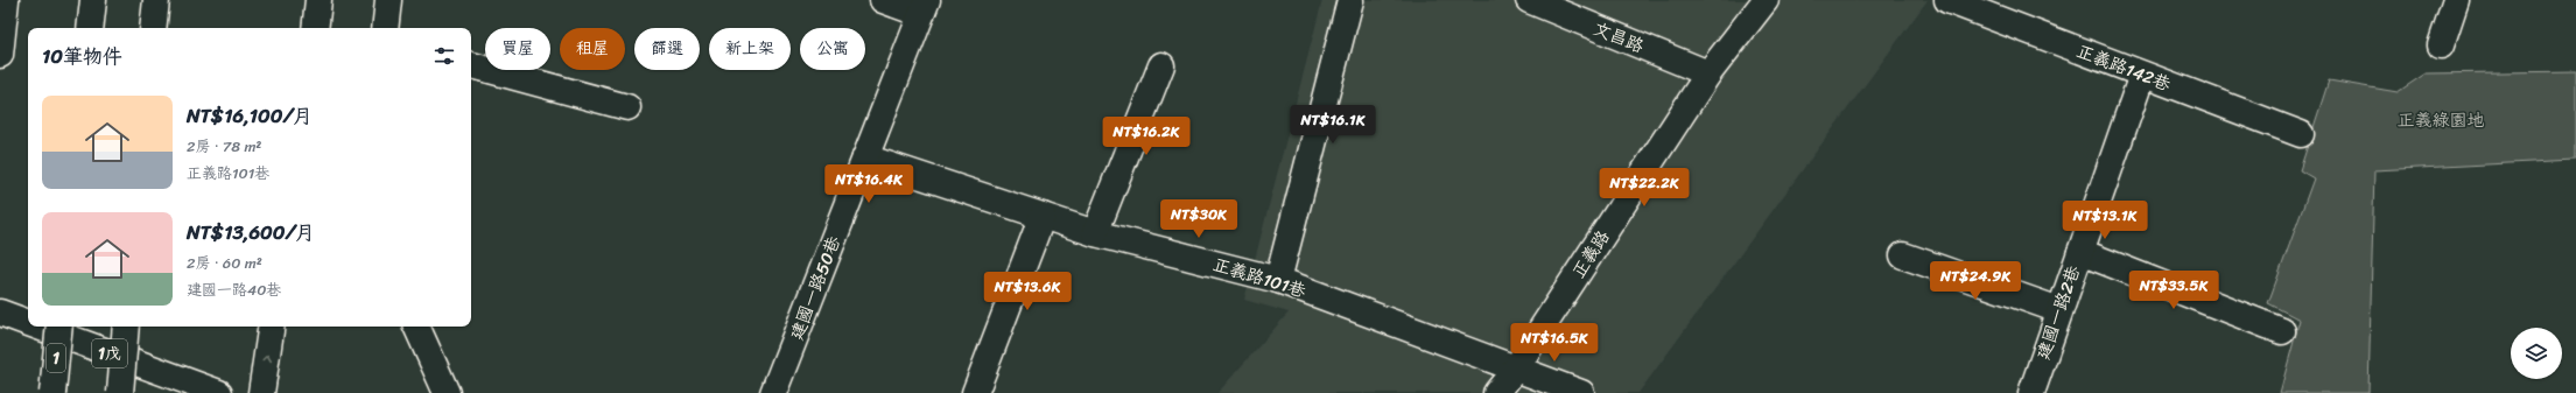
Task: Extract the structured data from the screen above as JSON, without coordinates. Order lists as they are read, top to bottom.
{
  "streets": {
    "main road": [
      "文昌路",
      "正義路142巷",
      "正義路",
      "正義路101巷",
      "建國一路50巷",
      "建國一路2巷",
      "1戊",
      "1"
    ]
  },
  "crossings": [
    ["文昌路", "正義路"],
    ["正義路142巷", "建國一路2巷"],
    ["正義路", "正義路101巷"],
    ["正義路101巷", "建國一路50巷"]
  ],
  "parks": ["正義綠園地"],
  "page": {
    "chip": [
      "買屋",
      "租屋",
      "篩選",
      "新上架",
      "公寓"
    ],
    "heading": "10筆物件",
    "list": [
      {
        "name": "NT$16,100/月",
        "note": "2房 · 78 m² · 正義路101巷"
      },
      {
        "name": "NT$13,600/月",
        "note": "2房 · 60 m² · 建國一路40巷"
      }
    ],
    "price": [
      "NT$16.1K",
      "NT$16.2K",
      "NT$16.4K",
      "NT$22.2K",
      "NT$30K",
      "NT$13.1K",
      "NT$24.9K",
      "NT$33.5K",
      "NT$13.6K",
      "NT$16.5K"
    ]
  }
}
